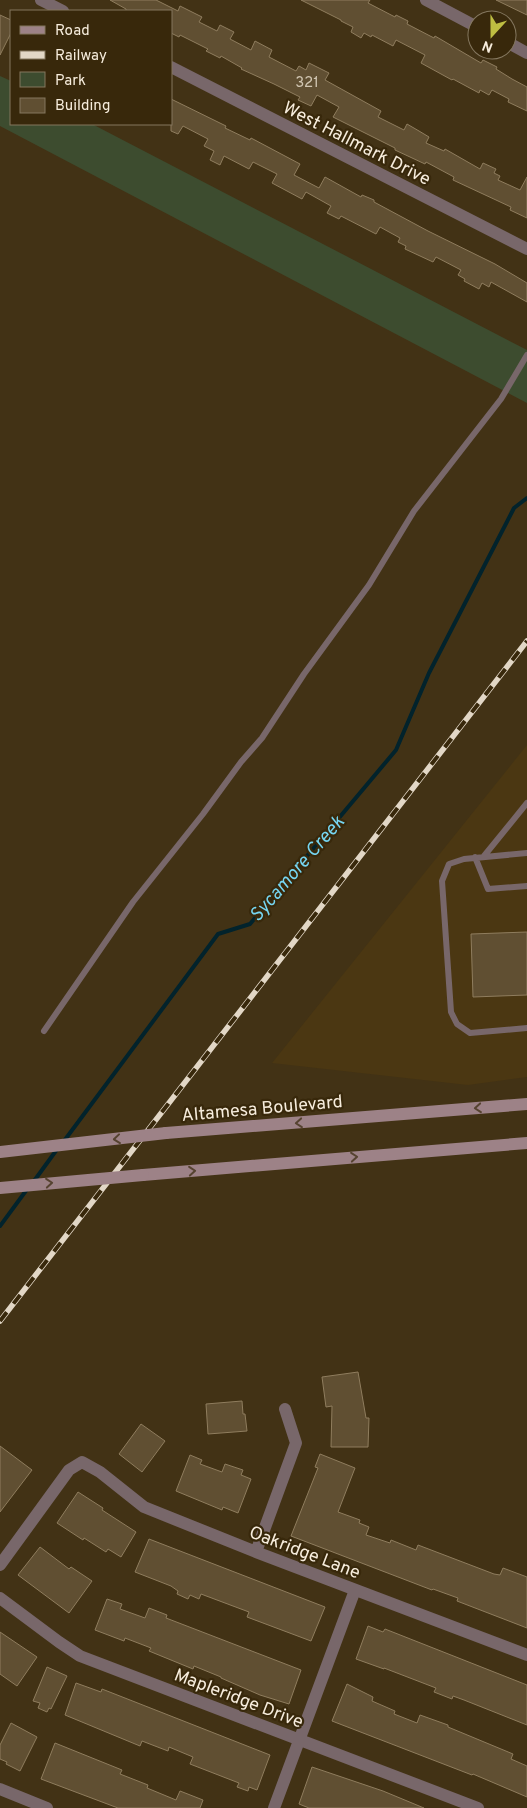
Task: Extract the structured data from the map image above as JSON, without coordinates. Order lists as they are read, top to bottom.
{
  "streets": {
    "main road": ["Altamesa Boulevard"],
    "street": ["West Hallmark Drive", "Oakridge Lane", "Mapleridge Drive"]
  },
  "water": ["Sycamore Creek"],
  "house_numbers": ["321"],
  "legend": [
    "Road",
    "Railway",
    "Park",
    "Building"
  ],
  "north": "bottom"
}
